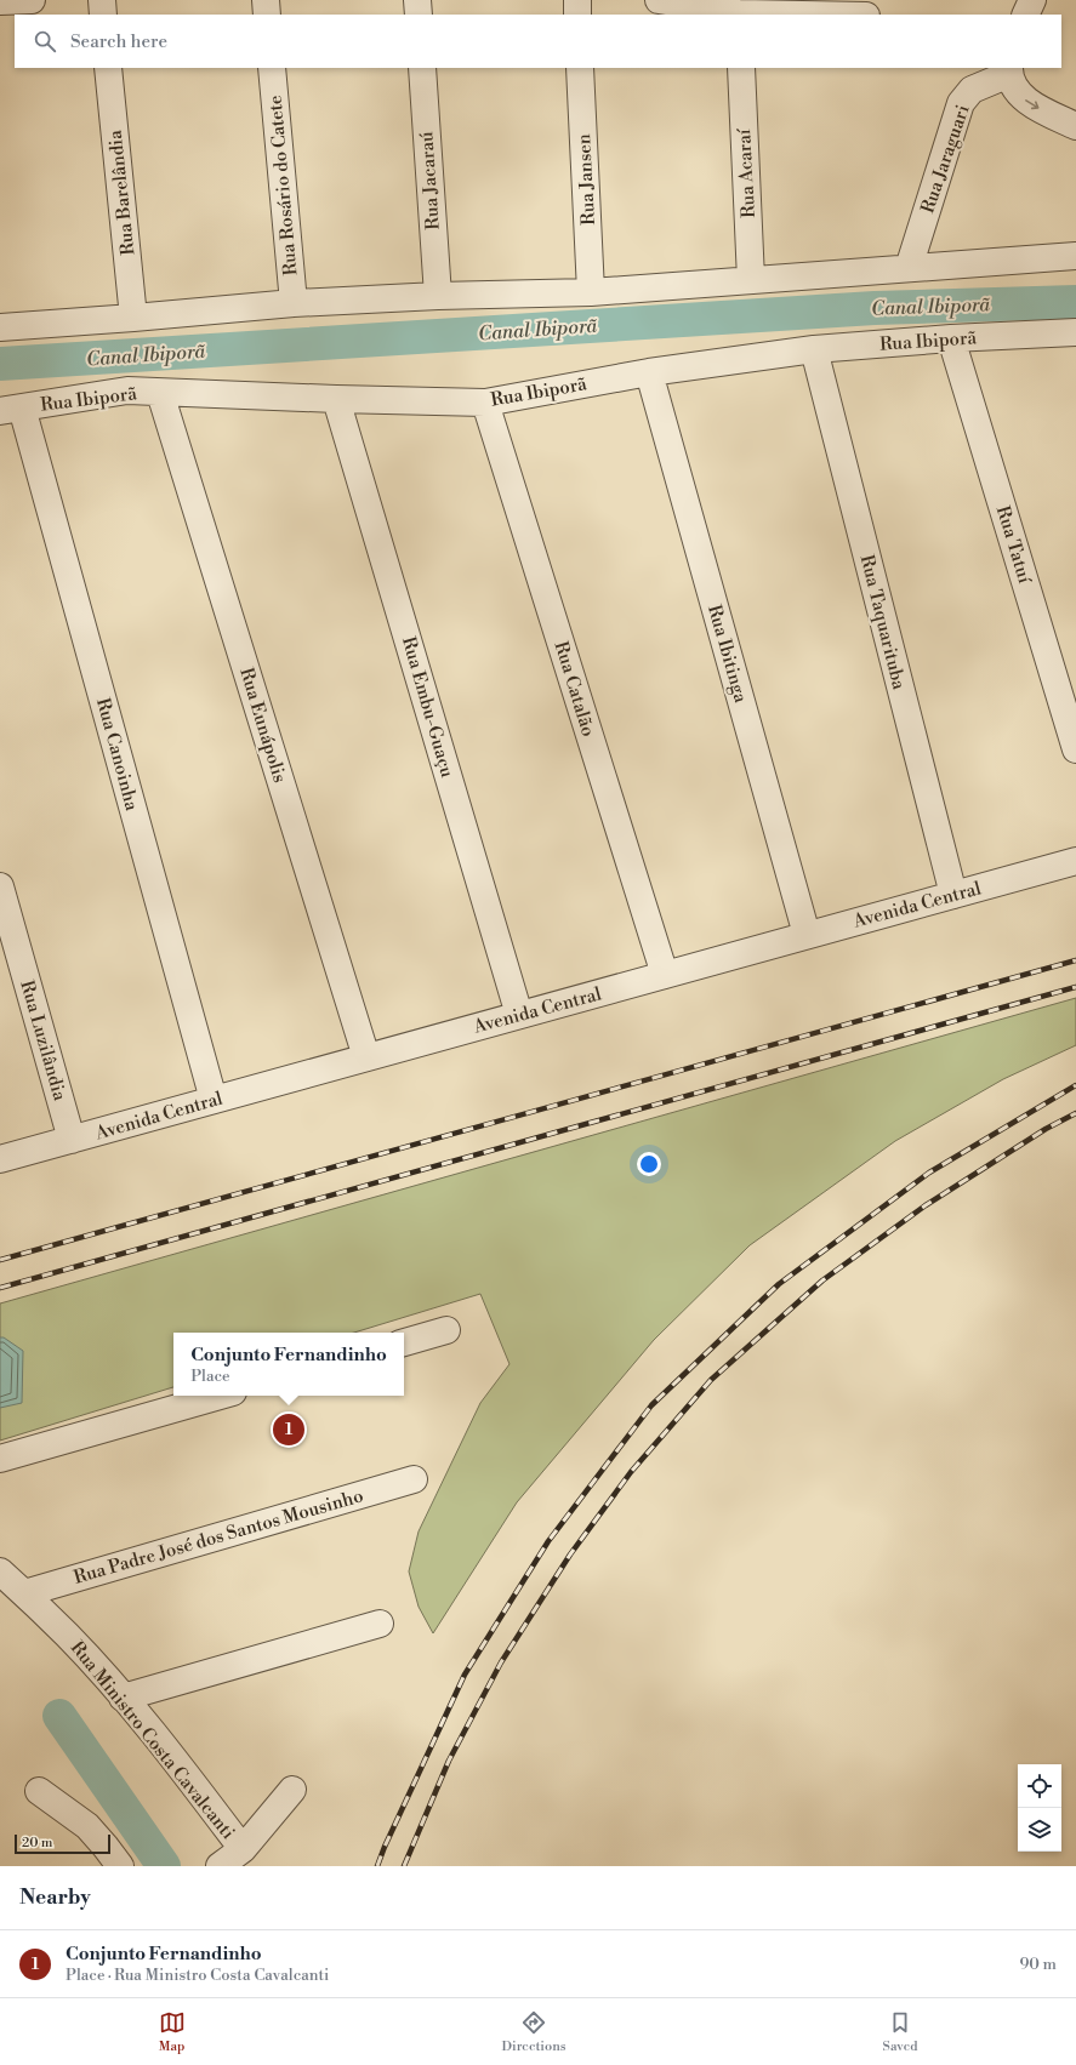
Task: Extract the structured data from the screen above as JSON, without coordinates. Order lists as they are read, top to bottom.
{
  "streets": {
    "street": [
      "Rua Jaraguari",
      "Rua Acaraí",
      "Rua Jansen",
      "Rua Jacaraú",
      "Rua Rosário do Catete",
      "Rua Barelândia",
      "Rua Ibiporã",
      "Rua Tatuí",
      "Rua Taquarituba",
      "Rua Ibitinga",
      "Rua Catalão",
      "Rua Embu-Guaçu",
      "Rua Eunápolis",
      "Rua Canoinha",
      "Avenida Central",
      "Rua Luzilândia",
      "Rua Padre José dos Santos Mousinho",
      "Rua Ministro Costa Cavalcanti"
    ]
  },
  "crossings": [
    ["Rua Ibiporã", "Rua Tatuí"],
    ["Rua Ibiporã", "Rua Taquarituba"],
    ["Rua Ibiporã", "Rua Ibitinga"],
    ["Rua Ibiporã", "Rua Catalão"],
    ["Rua Ibiporã", "Rua Embu-Guaçu"],
    ["Rua Ibiporã", "Rua Eunápolis"],
    ["Rua Ibiporã", "Rua Canoinha"],
    ["Rua Taquarituba", "Avenida Central"],
    ["Rua Ibitinga", "Avenida Central"],
    ["Rua Catalão", "Avenida Central"],
    ["Rua Embu-Guaçu", "Avenida Central"],
    ["Rua Eunápolis", "Avenida Central"],
    ["Rua Canoinha", "Avenida Central"],
    ["Avenida Central", "Rua Luzilândia"],
    ["Rua Padre José dos Santos Mousinho", "Rua Ministro Costa Cavalcanti"]
  ],
  "water": ["Canal Ibiporã"],
  "scale_bar": "20 m",
  "page": {
    "search": "Search here",
    "popup": ["Conjunto Fernandinho", "Place"],
    "pins": "1",
    "scale": "20 m",
    "heading": "Nearby",
    "list": [
      {
        "mark": "1",
        "name": "Conjunto Fernandinho",
        "note": "Place · Rua Ministro Costa Cavalcanti",
        "value": "90 m"
      }
    ],
    "nav": ["Map", "Directions", "Saved"]
  }
}
